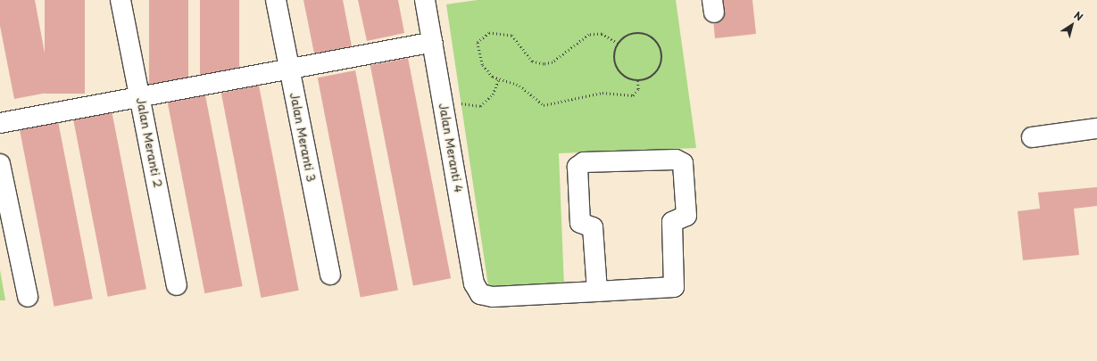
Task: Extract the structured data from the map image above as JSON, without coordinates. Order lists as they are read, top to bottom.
{
  "streets": {
    "street": ["Jalan Meranti 3", "Jalan Meranti 2", "Jalan Meranti 4"]
  },
  "north": "top right"
}
